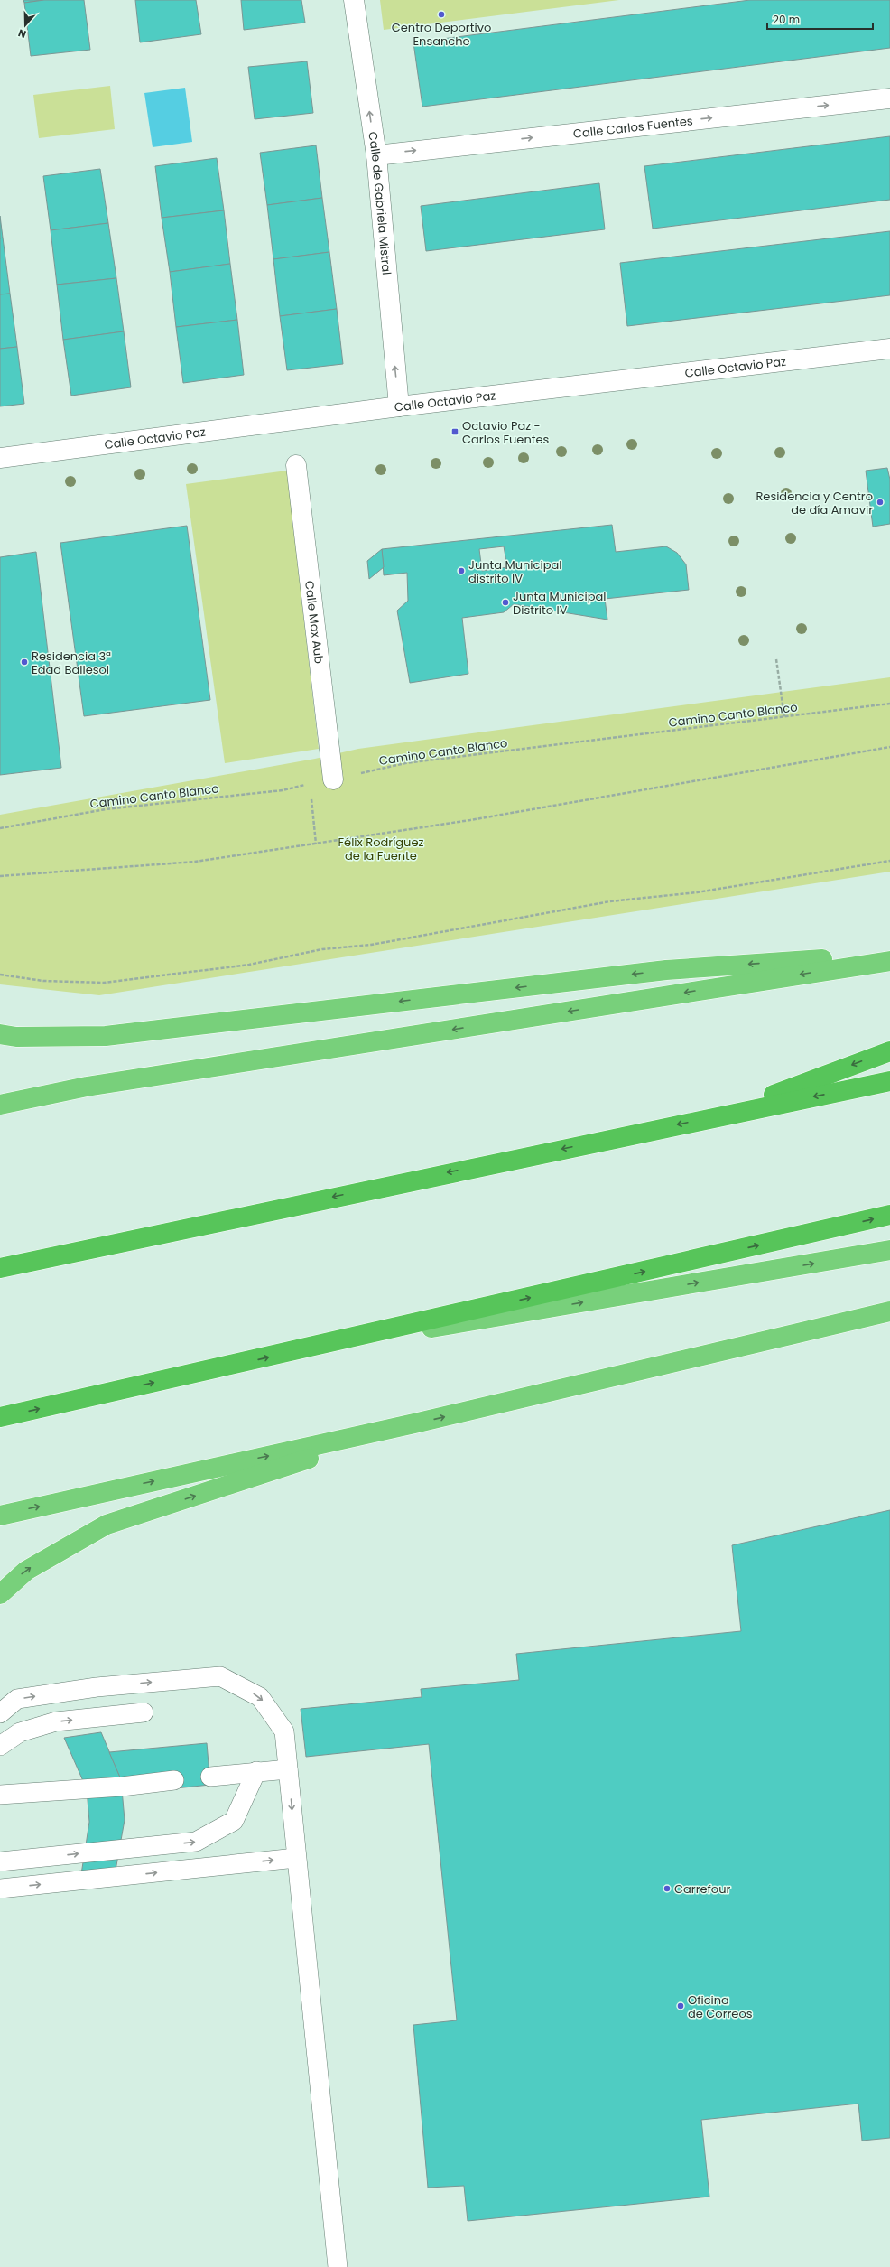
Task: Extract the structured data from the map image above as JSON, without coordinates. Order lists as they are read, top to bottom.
{
  "streets": {
    "street": [
      "Calle Carlos Fuentes",
      "Calle de Gabriela Mistral",
      "Calle Octavio Paz",
      "Calle Max Aub"
    ],
    "path": ["Camino Canto Blanco"]
  },
  "crossings": [
    ["Calle Carlos Fuentes", "Calle de Gabriela Mistral"],
    ["Calle de Gabriela Mistral", "Calle Octavio Paz"],
    ["Calle Max Aub", "Camino Canto Blanco"]
  ],
  "one_way": ["Calle Carlos Fuentes", "Calle de Gabriela Mistral"],
  "parks": ["Félix Rodríguez de la Fuente"],
  "places": {
    "other": [
      "Centro Deportivo Ensanche",
      "Residencia y Centro de día Amavir",
      "Junta Municipal distrito IV",
      "Junta Municipal Distrito IV",
      "Residencia 3ª Edad Ballesol",
      "Carrefour",
      "Oficina de Correos"
    ],
    "transit": ["Octavio Paz - Carlos Fuentes"]
  },
  "scale_bar": "20 m",
  "north": "bottom"
}
